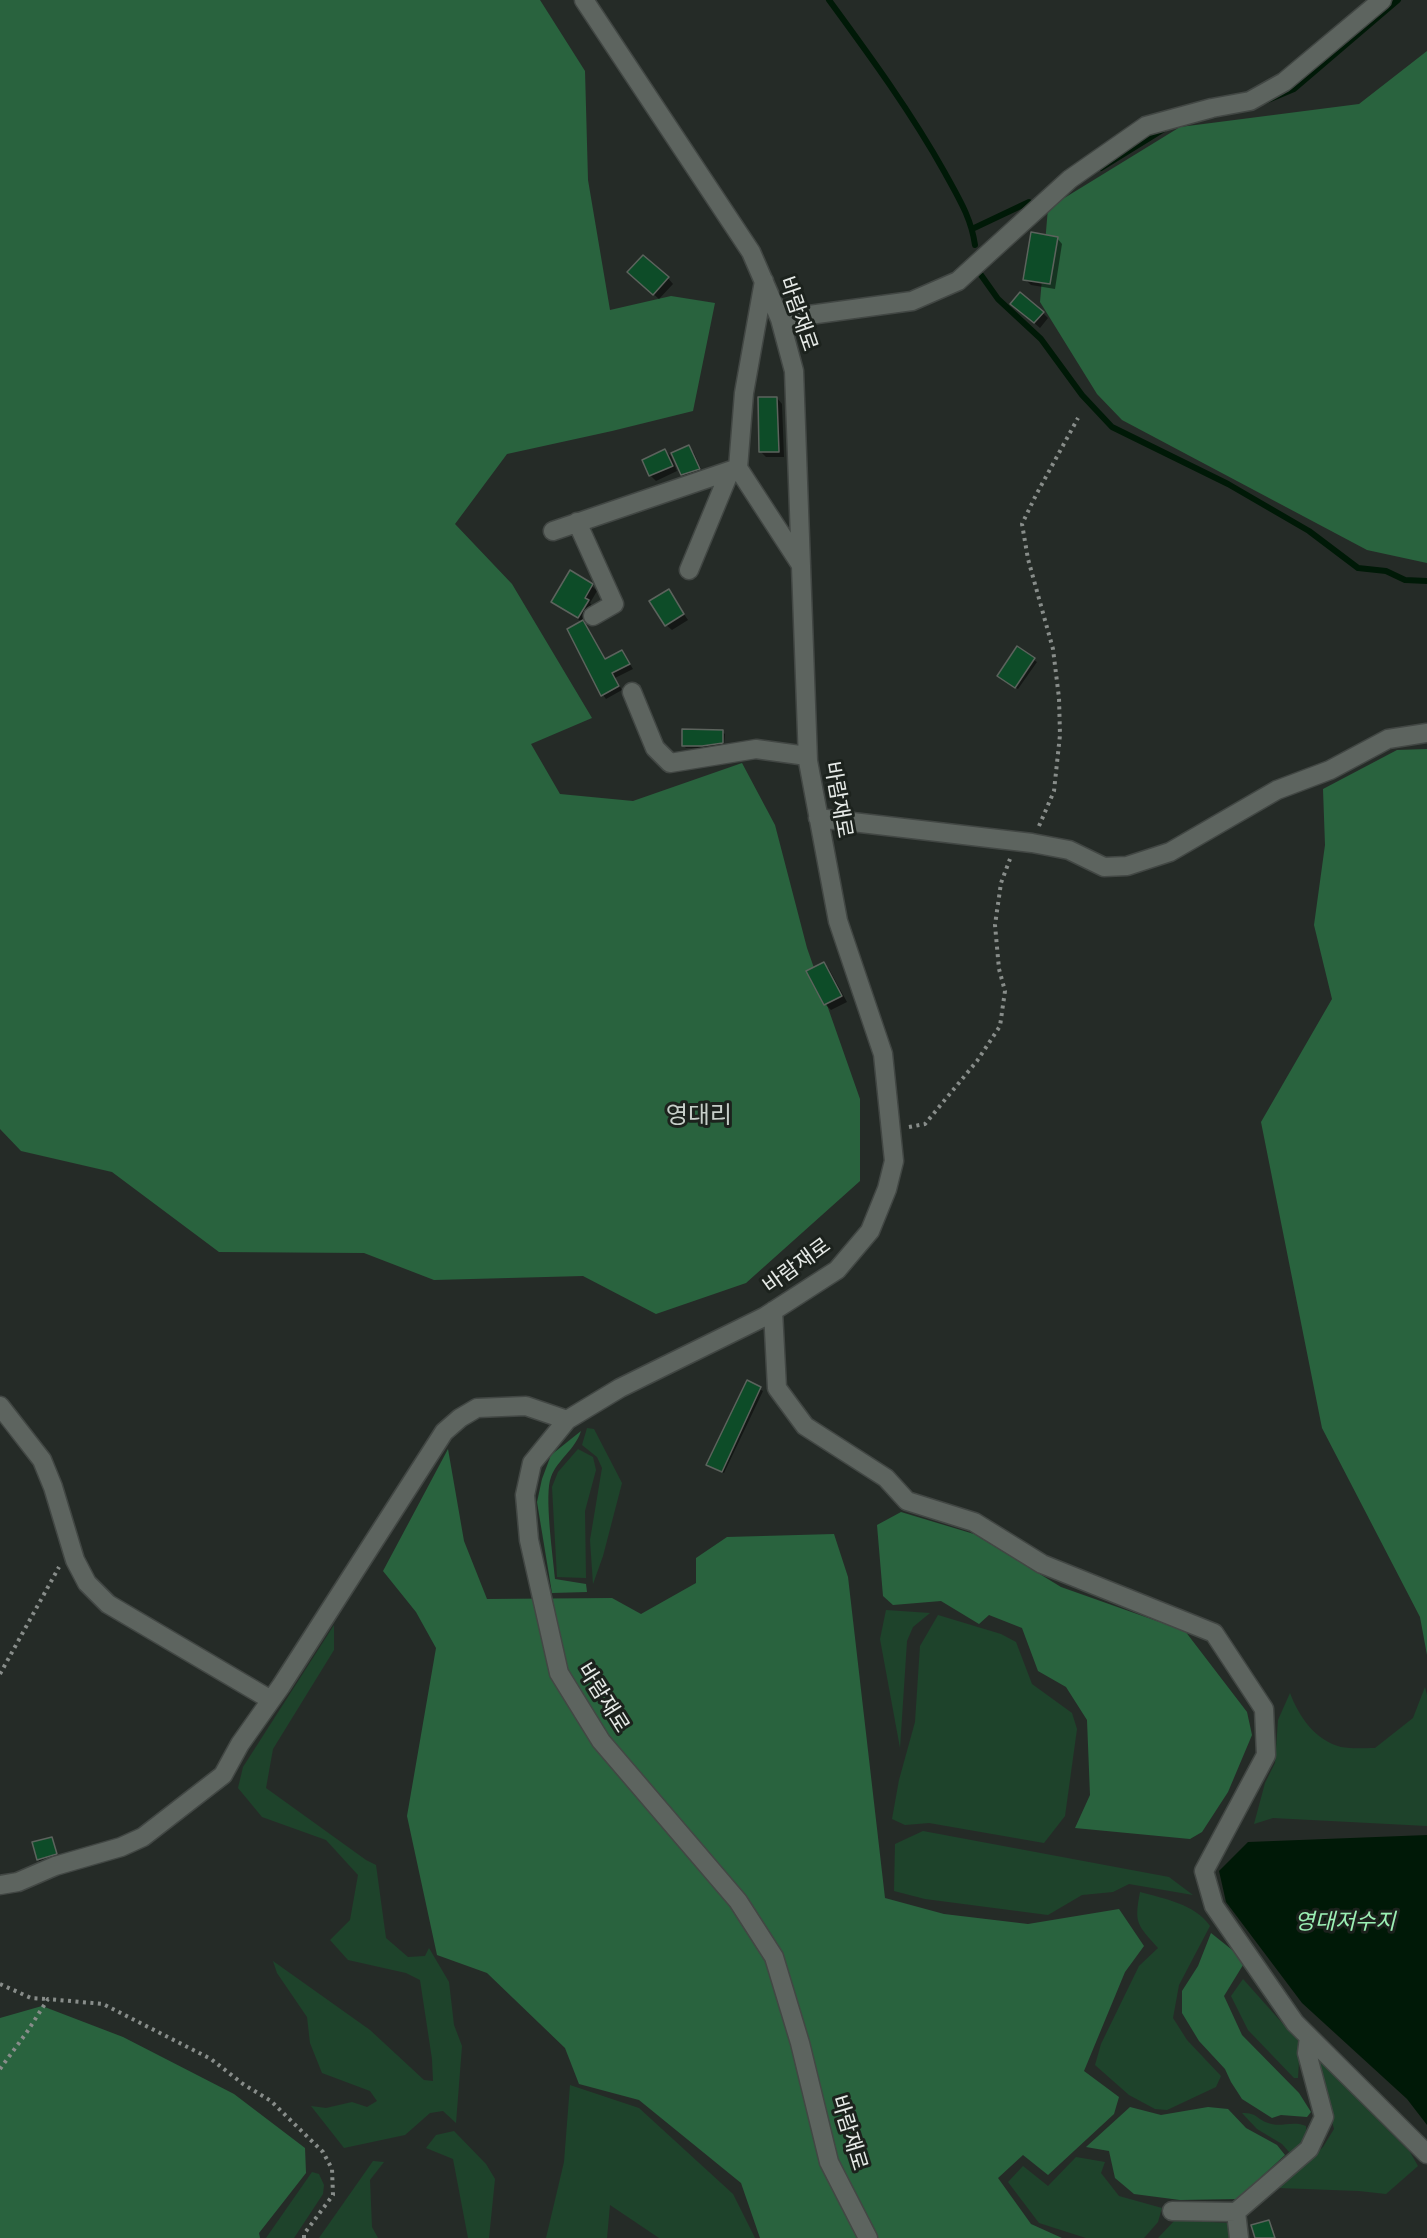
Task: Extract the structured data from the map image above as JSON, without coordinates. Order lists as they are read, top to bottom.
{
  "streets": {
    "street": ["바람재로"]
  },
  "districts": ["영대리"],
  "water": ["영대저수지"]
}
